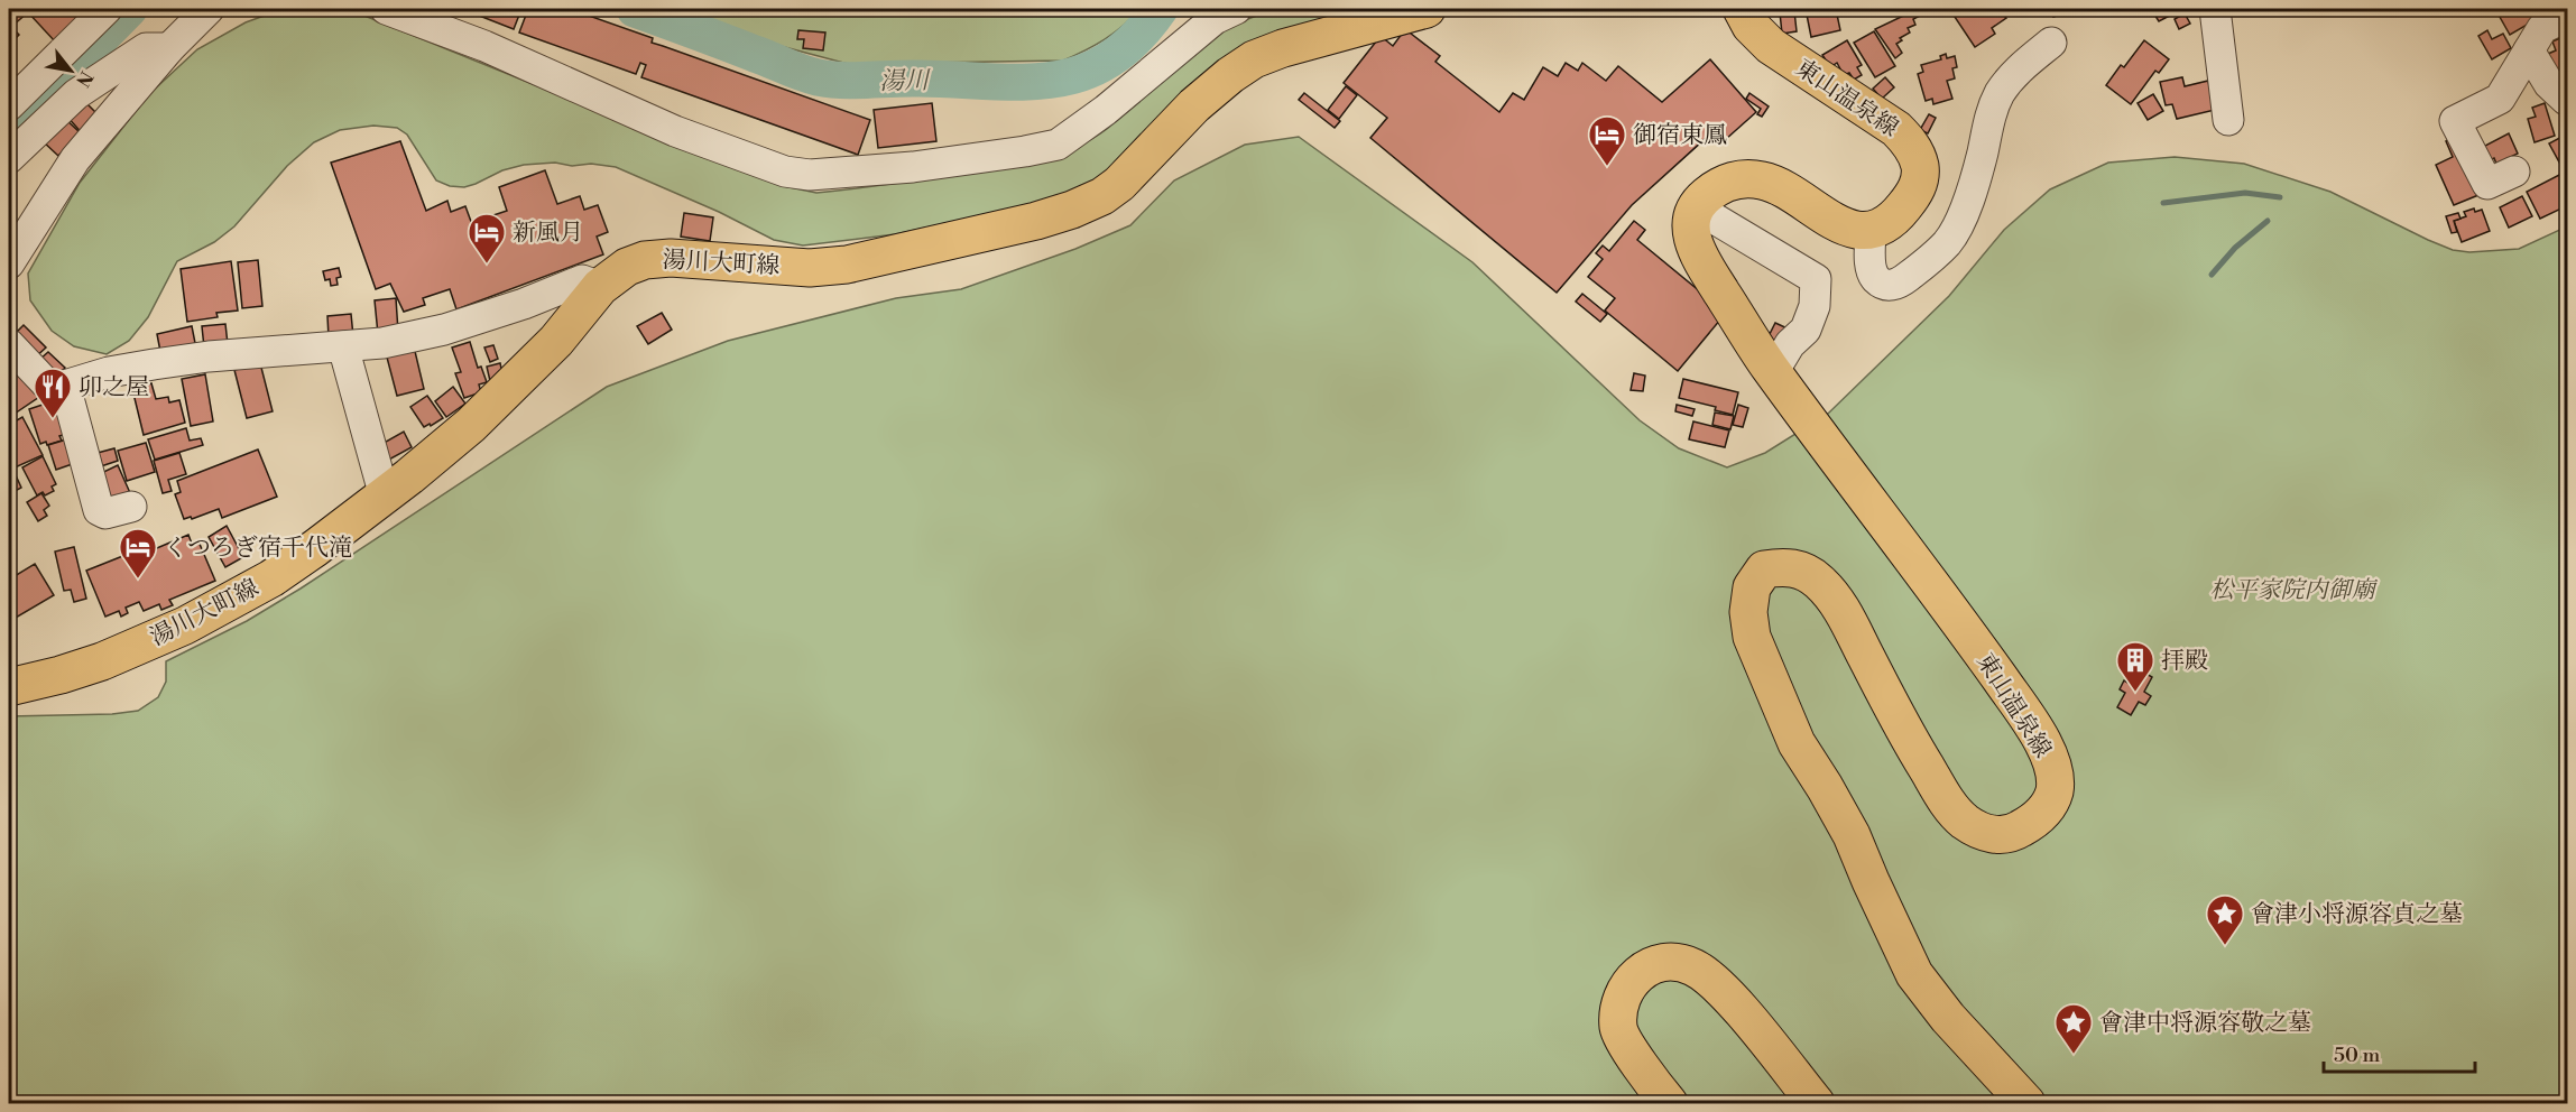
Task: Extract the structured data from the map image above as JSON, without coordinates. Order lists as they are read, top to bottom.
{
  "streets": {
    "main road": ["東山温泉線", "湯川大町線"]
  },
  "water": ["湯川"],
  "parks": ["松平家院内御廟"],
  "places": {
    "hotel": ["御宿東鳳", "新風月", "くつろぎ宿千代滝"],
    "restaurant": ["卯之屋"],
    "building": ["拝殿"],
    "place": ["會津小将源容貞之墓", "會津中将源容敬之墓"]
  },
  "scale_bar": "50 m",
  "north": "bottom right"
}
